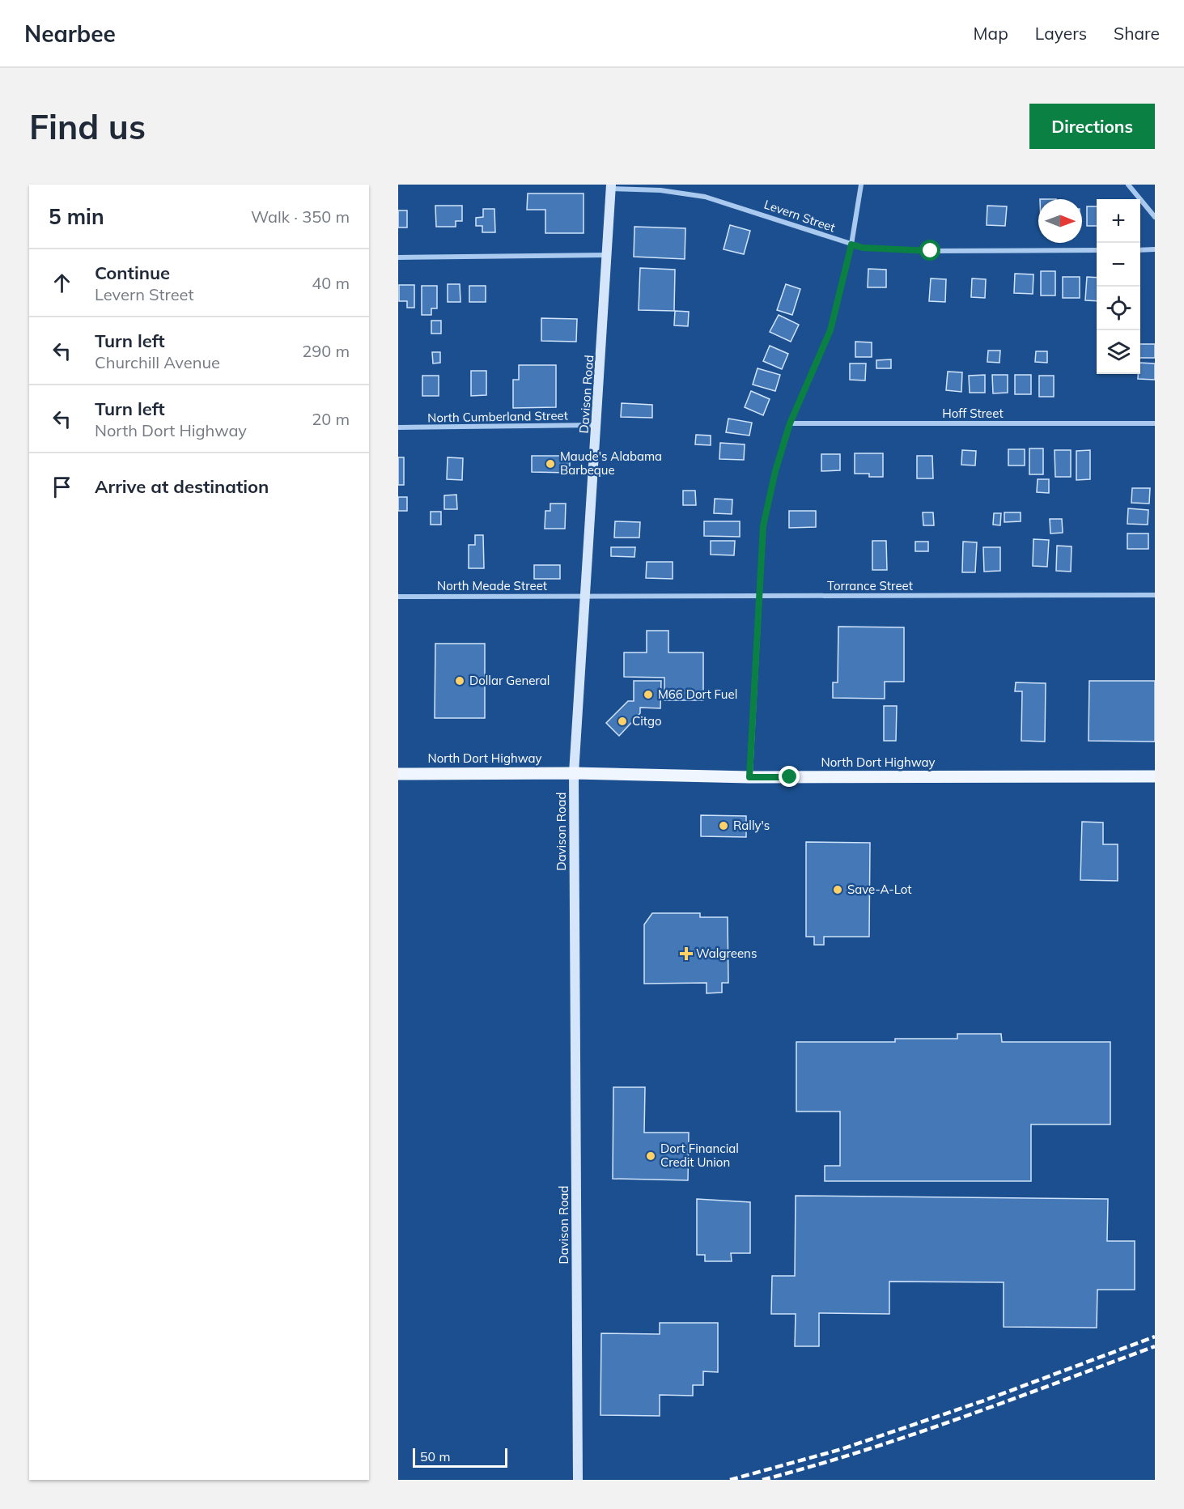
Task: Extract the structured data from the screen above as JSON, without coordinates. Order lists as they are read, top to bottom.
{
  "streets": {
    "main road": ["Davison Road", "North Dort Highway"],
    "street": [
      "Levern Street",
      "Hoff Street",
      "North Cumberland Street",
      "North Meade Street",
      "Torrance Street"
    ]
  },
  "crossings": [
    ["Levern Street", "Davison Road"],
    ["Davison Road", "North Cumberland Street"],
    ["Davison Road", "North Meade Street"],
    ["Davison Road", "Torrance Street"],
    ["Davison Road", "North Dort Highway"],
    ["North Meade Street", "Torrance Street"]
  ],
  "places": {
    "other": [
      "Maude's Alabama Barbeque",
      "Dollar General",
      "M66 Dort Fuel",
      "Citgo",
      "Rally's",
      "Save-A-Lot",
      "Dort Financial Credit Union"
    ],
    "health": ["Walgreens"]
  },
  "scale_bar": "50 m",
  "north": "right",
  "page": {
    "header": "Nearbee",
    "nav": ["Map", "Layers", "Share"],
    "buttons": "Directions",
    "title": "Find us",
    "heading": ["5 min", "Walk · 350 m"],
    "map_buttons": ["+", "−"],
    "list": [
      ["Continue", "Levern Street", "40 m"],
      ["Turn left", "Churchill Avenue", "290 m"],
      ["Turn left", "North Dort Highway", "20 m"],
      "Arrive at destination"
    ],
    "scale": "50 m"
  }
}
